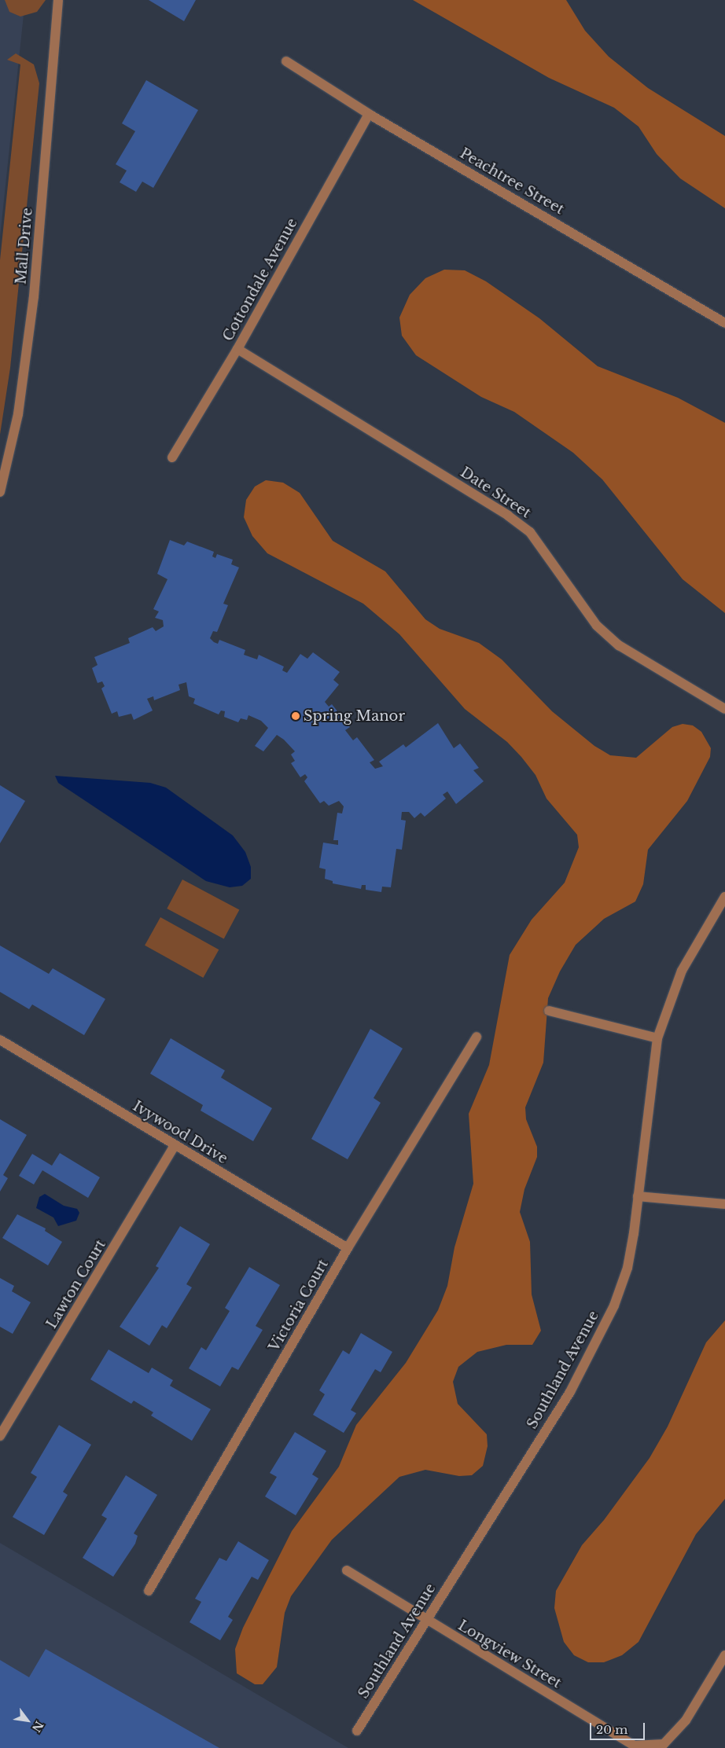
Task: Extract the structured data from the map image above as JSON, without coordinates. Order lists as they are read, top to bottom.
{
  "streets": {
    "street": [
      "Peachtree Street",
      "Mall Drive",
      "Cottondale Avenue",
      "Date Street",
      "Ivywood Drive",
      "Lawton Court",
      "Victoria Court",
      "Southland Avenue",
      "Longview Street"
    ]
  },
  "crossings": [
    ["Peachtree Street", "Cottondale Avenue"],
    ["Cottondale Avenue", "Date Street"],
    ["Ivywood Drive", "Lawton Court"],
    ["Ivywood Drive", "Victoria Court"],
    ["Southland Avenue", "Longview Street"]
  ],
  "places": ["Spring Manor"],
  "scale_bar": "20 m",
  "north": "bottom right"
}
